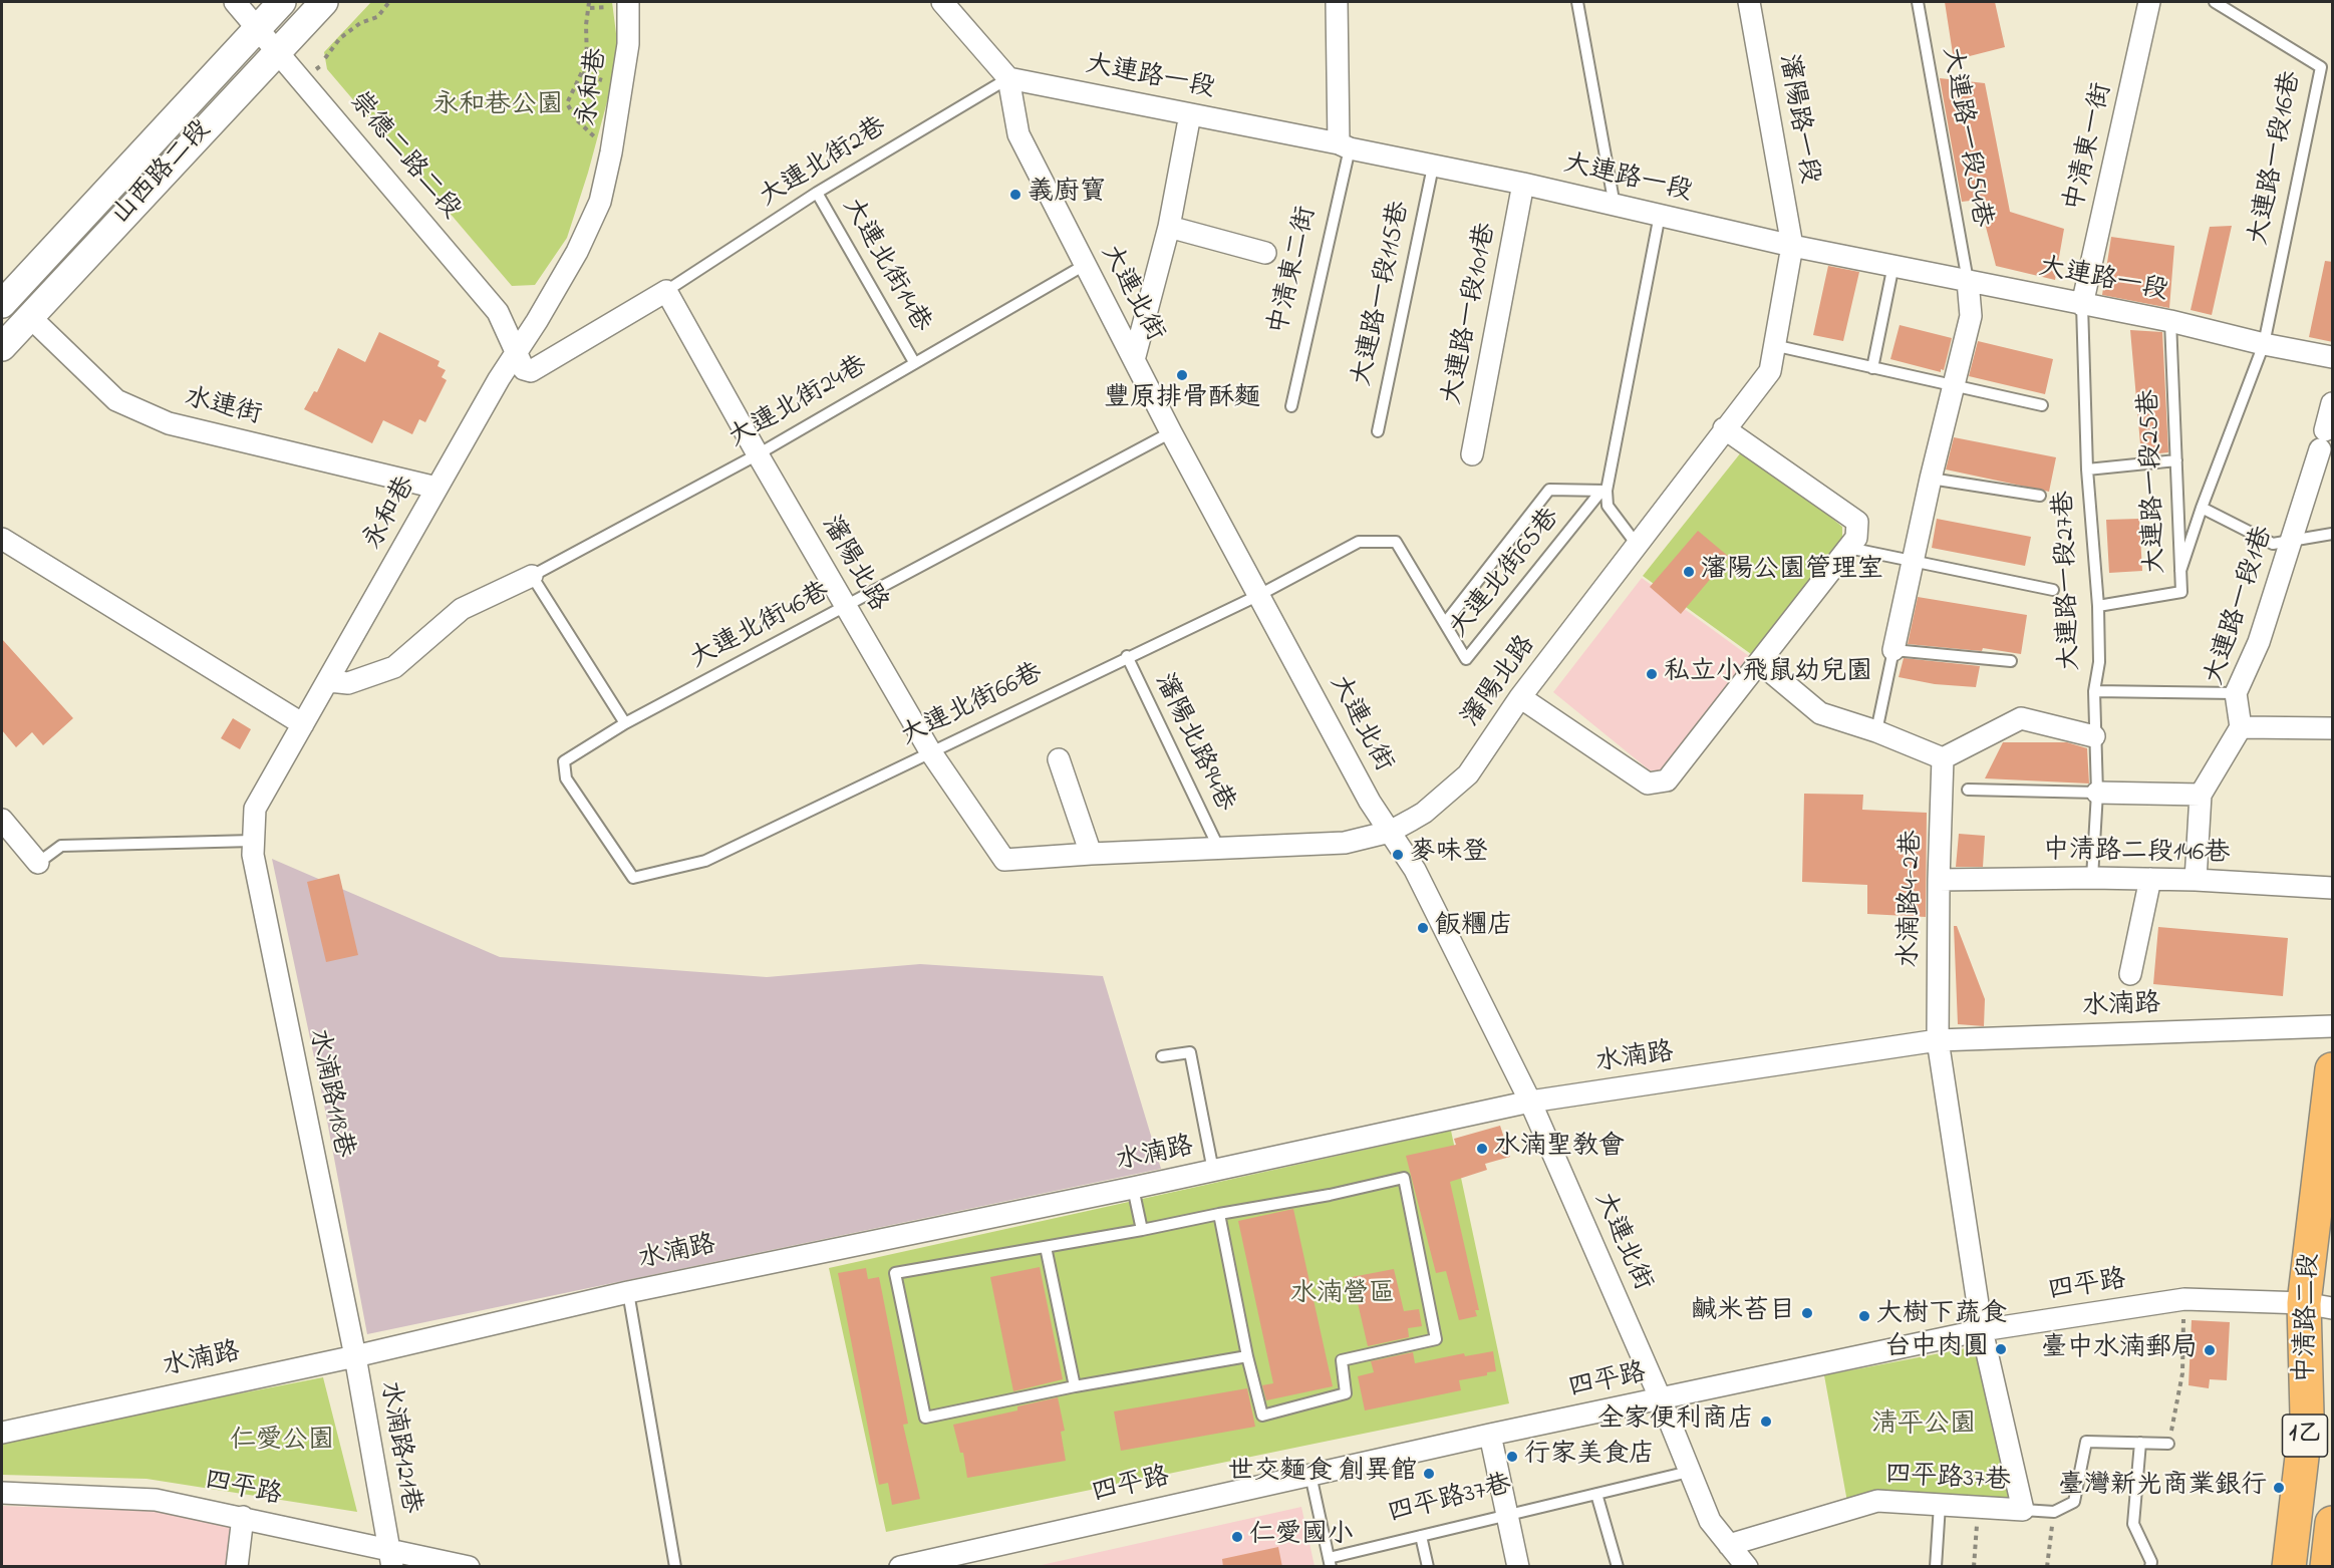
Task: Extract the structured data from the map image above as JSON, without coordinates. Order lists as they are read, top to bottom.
{
  "streets": {
    "main road": ["中清路二段", "1乙"],
    "street": [
      "大連路一段",
      "永和巷",
      "瀋陽路一段",
      "中清東一街",
      "崇德二路二段",
      "山西路二段",
      "中清東二街",
      "大連北街",
      "大連路一段101巷",
      "水連街",
      "瀋陽北路",
      "大連路一段1巷",
      "中清路二段146巷",
      "水湳路4-2巷",
      "水湳路",
      "水湳路118巷",
      "四平路",
      "水湳路121巷",
      "四平路37巷"
    ],
    "lane": [
      "大連路一段54巷",
      "大連路一段16巷",
      "大連北街2巷",
      "大連北街14巷",
      "大連路一段115巷",
      "大連北街24巷",
      "大連路一段25巷",
      "大連北街65巷",
      "大連路一段27巷",
      "大連北街46巷",
      "大連北街66巷",
      "瀋陽北路94巷"
    ]
  },
  "crossings": [
    ["大連路一段", "瀋陽路一段"],
    ["大連路一段", "大連路一段54巷"],
    ["大連路一段", "中清東一街"],
    ["大連路一段", "大連路一段16巷"],
    ["大連路一段", "大連北街2巷"],
    ["大連路一段", "中清東二街"],
    ["大連路一段", "大連北街"],
    ["大連路一段", "大連路一段115巷"],
    ["大連路一段", "大連路一段101巷"],
    ["大連路一段", "大連路一段25巷"],
    ["大連路一段", "瀋陽北路"],
    ["大連路一段", "大連路一段27巷"],
    ["永和巷", "崇德二路二段"],
    ["永和巷", "水連街"],
    ["永和巷", "水湳路118巷"],
    ["瀋陽路一段", "瀋陽北路"],
    ["中清東一街", "大連路一段27巷"],
    ["崇德二路二段", "山西路二段"],
    ["大連北街2巷", "大連北街14巷"],
    ["大連北街2巷", "大連北街"],
    ["大連北街2巷", "瀋陽北路"],
    ["山西路二段", "水連街"],
    ["大連北街14巷", "大連北街24巷"],
    ["大連北街", "大連北街24巷"],
    ["大連北街", "瀋陽北路"],
    ["大連北街", "大連北街65巷"],
    ["大連北街", "大連北街46巷"],
    ["大連北街", "大連北街66巷"],
    ["大連北街", "水湳路"],
    ["大連北街", "四平路"],
    ["大連北街24巷", "瀋陽北路"],
    ["大連路一段25巷", "大連路一段27巷"],
    ["瀋陽北路", "大連北街46巷"],
    ["瀋陽北路", "大連北街66巷"],
    ["瀋陽北路", "瀋陽北路94巷"],
    ["大連北街65巷", "大連北街66巷"],
    ["大連路一段27巷", "中清路二段146巷"],
    ["大連北街46巷", "大連北街66巷"],
    ["大連北街66巷", "瀋陽北路94巷"],
    ["中清路二段146巷", "水湳路4-2巷"],
    ["水湳路4-2巷", "水湳路"],
    ["水湳路4-2巷", "四平路"],
    ["水湳路4-2巷", "四平路37巷"],
    ["水湳路", "水湳路118巷"],
    ["水湳路", "水湳路121巷"],
    ["水湳路118巷", "水湳路121巷"],
    ["四平路", "中清路二段"],
    ["四平路", "水湳路121巷"],
    ["四平路", "四平路37巷"]
  ],
  "parks": [
    "永和巷公園",
    "水湳營區",
    "清平公園",
    "仁愛公園"
  ],
  "places": [
    "義廚寶",
    "豐原排骨酥麵",
    "瀋陽公園管理室",
    "私立小飛鼠幼兒園",
    "麥味登",
    "飯糰店",
    "水湳聖教會",
    "鹹米苔目",
    "大樹下蔬食",
    "台中肉圓",
    "臺中水湳郵局",
    "全家便利商店",
    "行家美食店",
    "世交麵食 創異館",
    "臺灣新光商業銀行",
    "仁愛國小"
  ]
}
